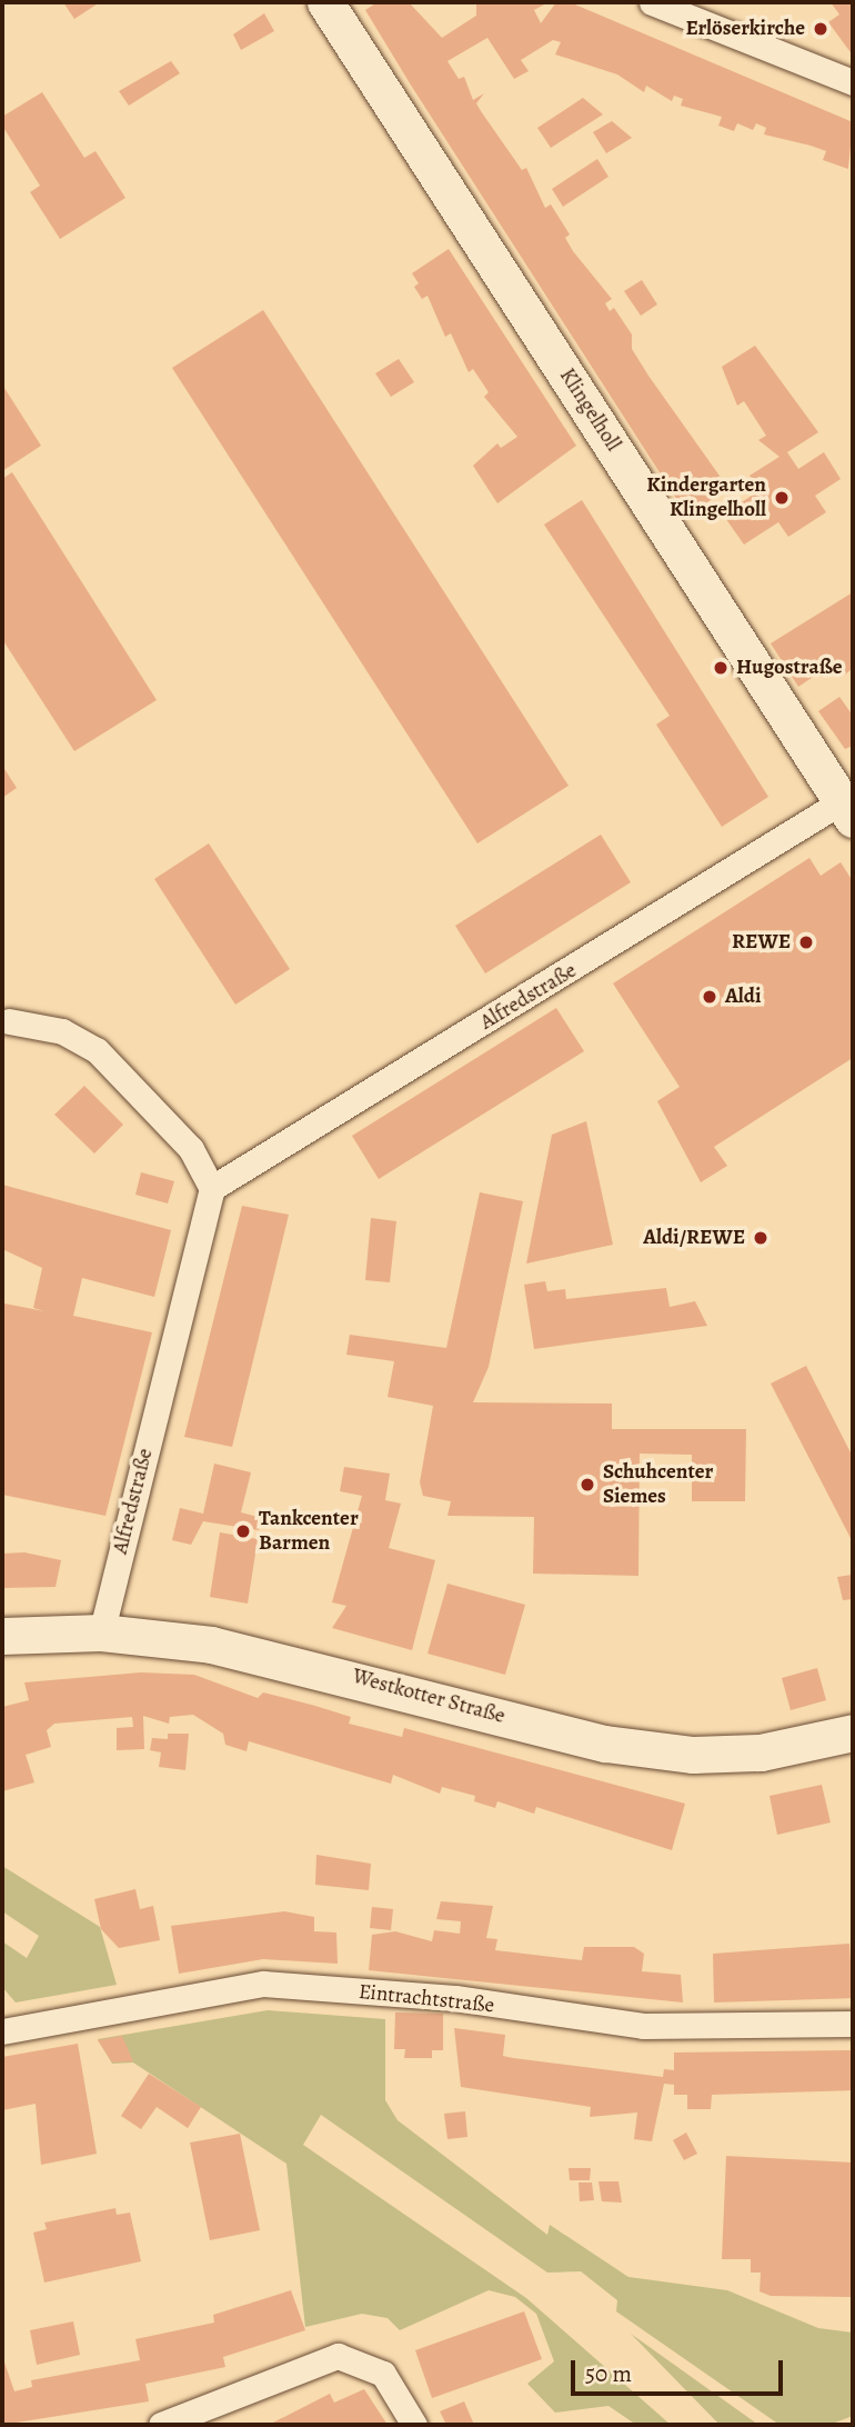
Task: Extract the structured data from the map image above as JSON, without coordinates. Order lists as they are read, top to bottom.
{
  "streets": {
    "street": [
      "Klingelholl",
      "Alfredstraße",
      "Westkotter Straße",
      "Eintrachtstraße"
    ]
  },
  "crossings": [
    ["Klingelholl", "Alfredstraße"],
    ["Alfredstraße", "Westkotter Straße"]
  ],
  "places": [
    "Erlöserkirche",
    "Kindergarten Klingelholl",
    "Hugostraße",
    "REWE",
    "Aldi",
    "Aldi/REWE",
    "Schuhcenter Siemes",
    "Tankcenter Barmen"
  ],
  "scale_bar": "50 m"
}
